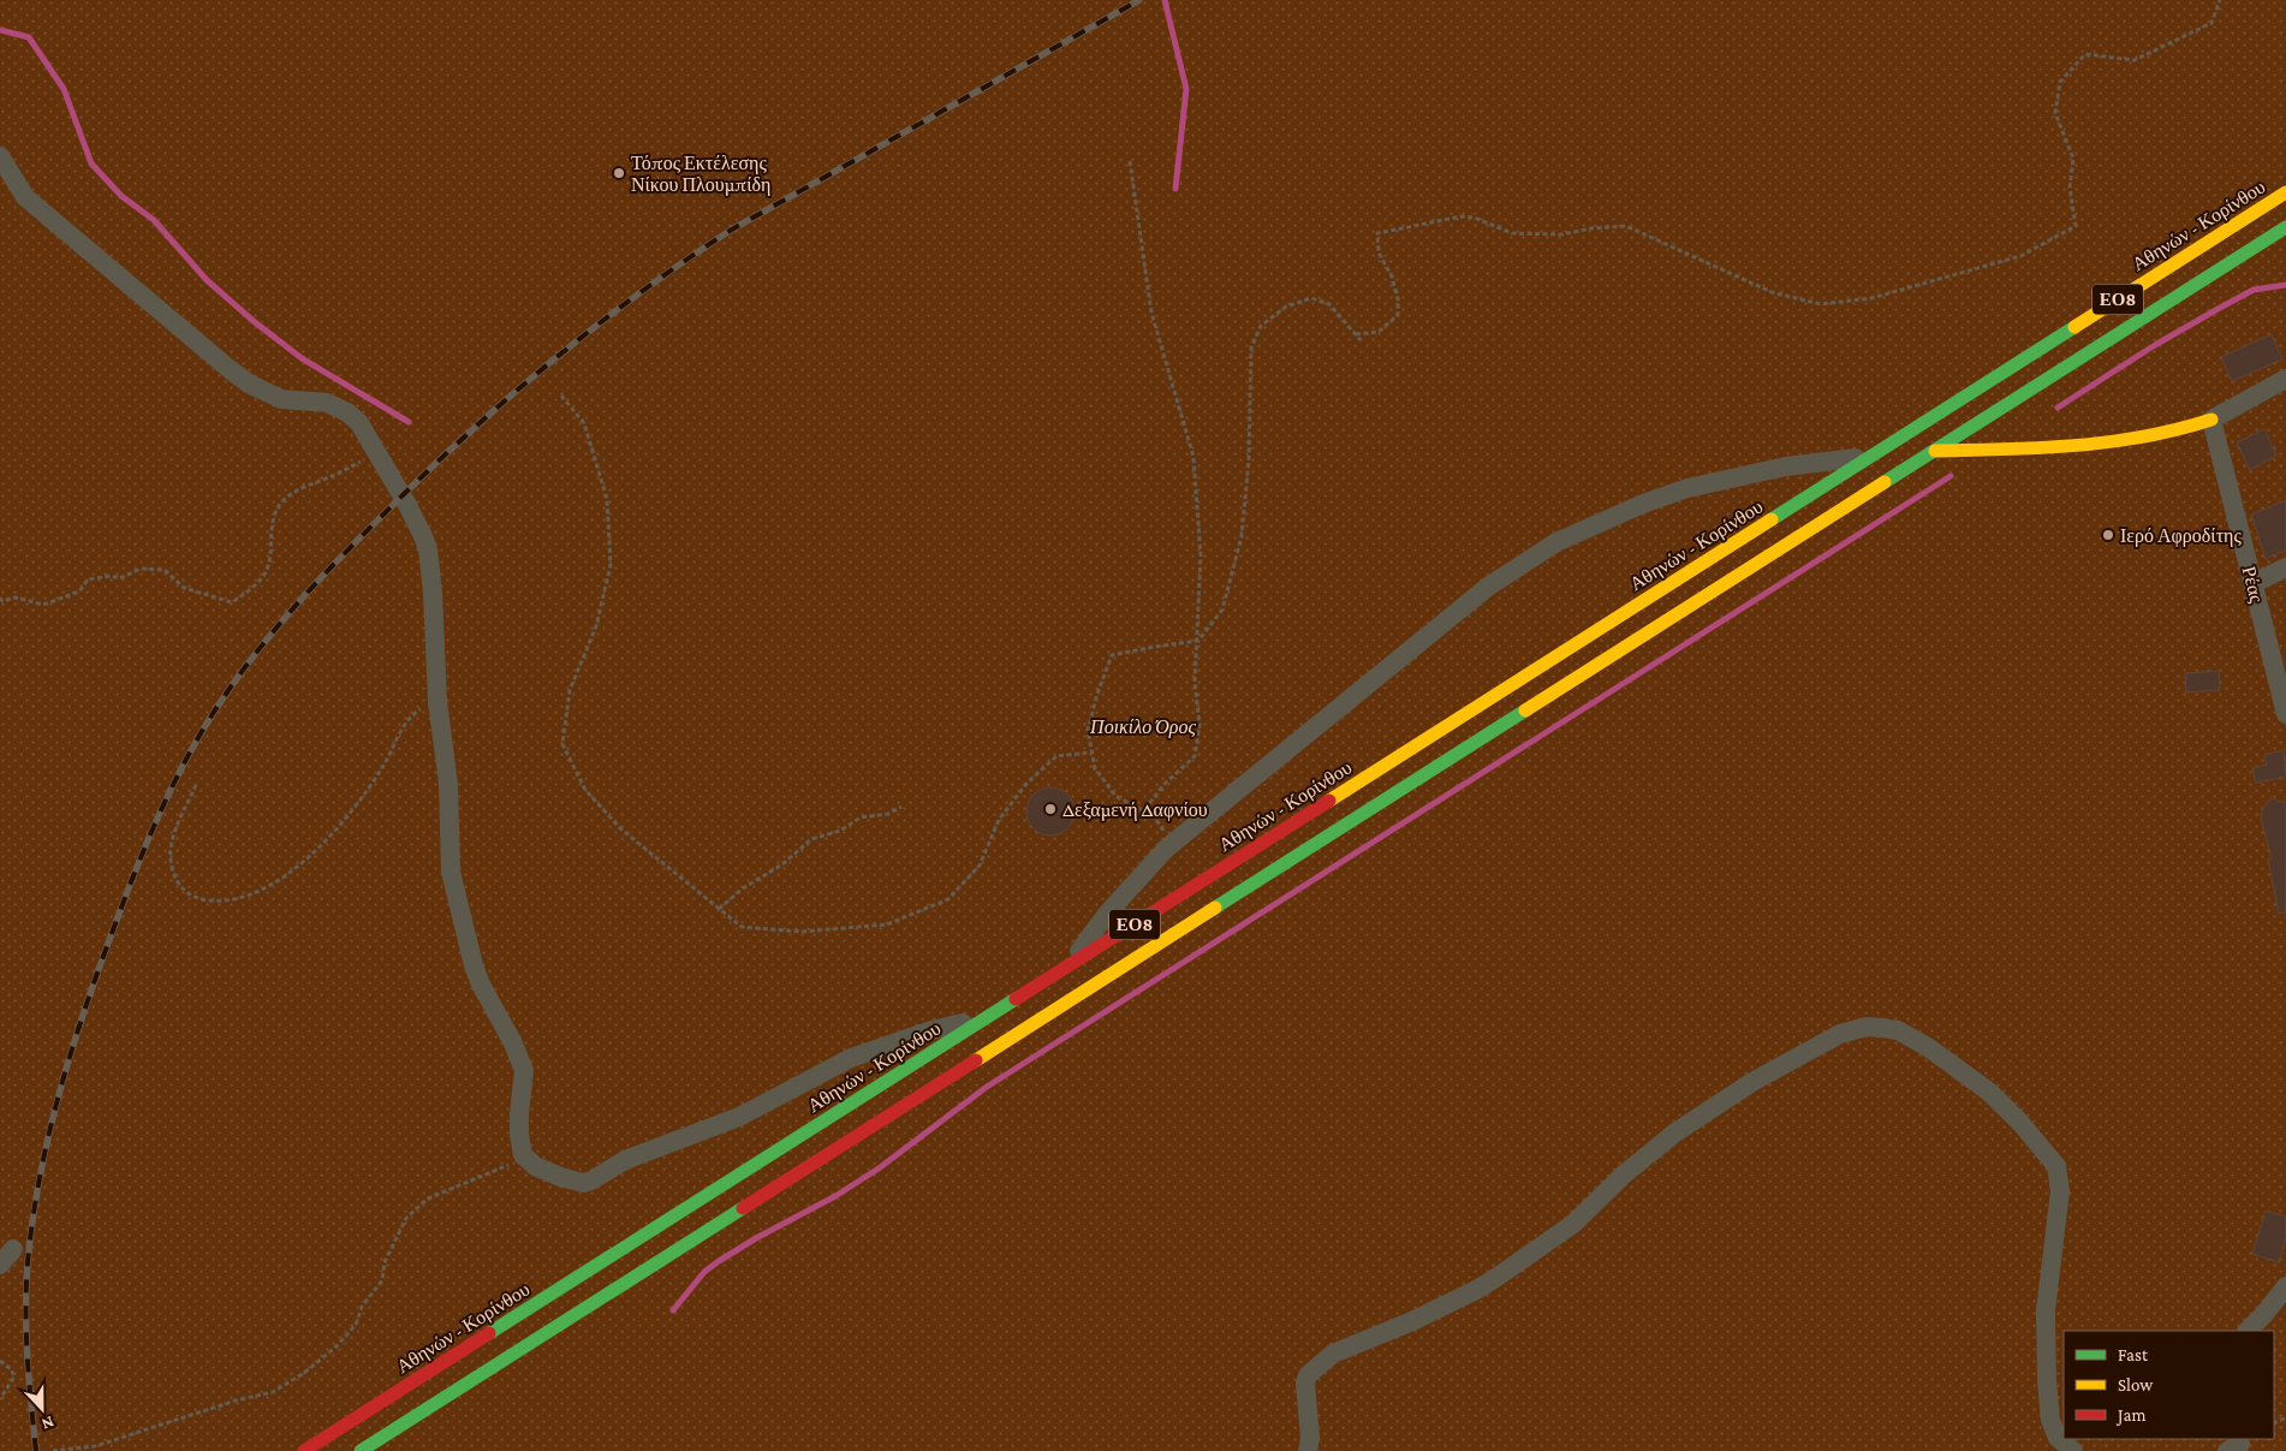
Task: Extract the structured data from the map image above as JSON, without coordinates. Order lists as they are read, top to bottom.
{
  "streets": {
    "highway": ["Αθηνών - Κορίνθου", "ΕΟ8"],
    "street": ["Ρέας"]
  },
  "parks": ["Ποικίλο Όρος"],
  "places": ["Τόπος Εκτέλεσης Νίκου Πλουμπίδη", "Ιερό Αφροδίτης", "Δεξαμενή Δαφνίου"],
  "legend": ["Fast", "Slow", "Jam"],
  "north": "bottom"
}
